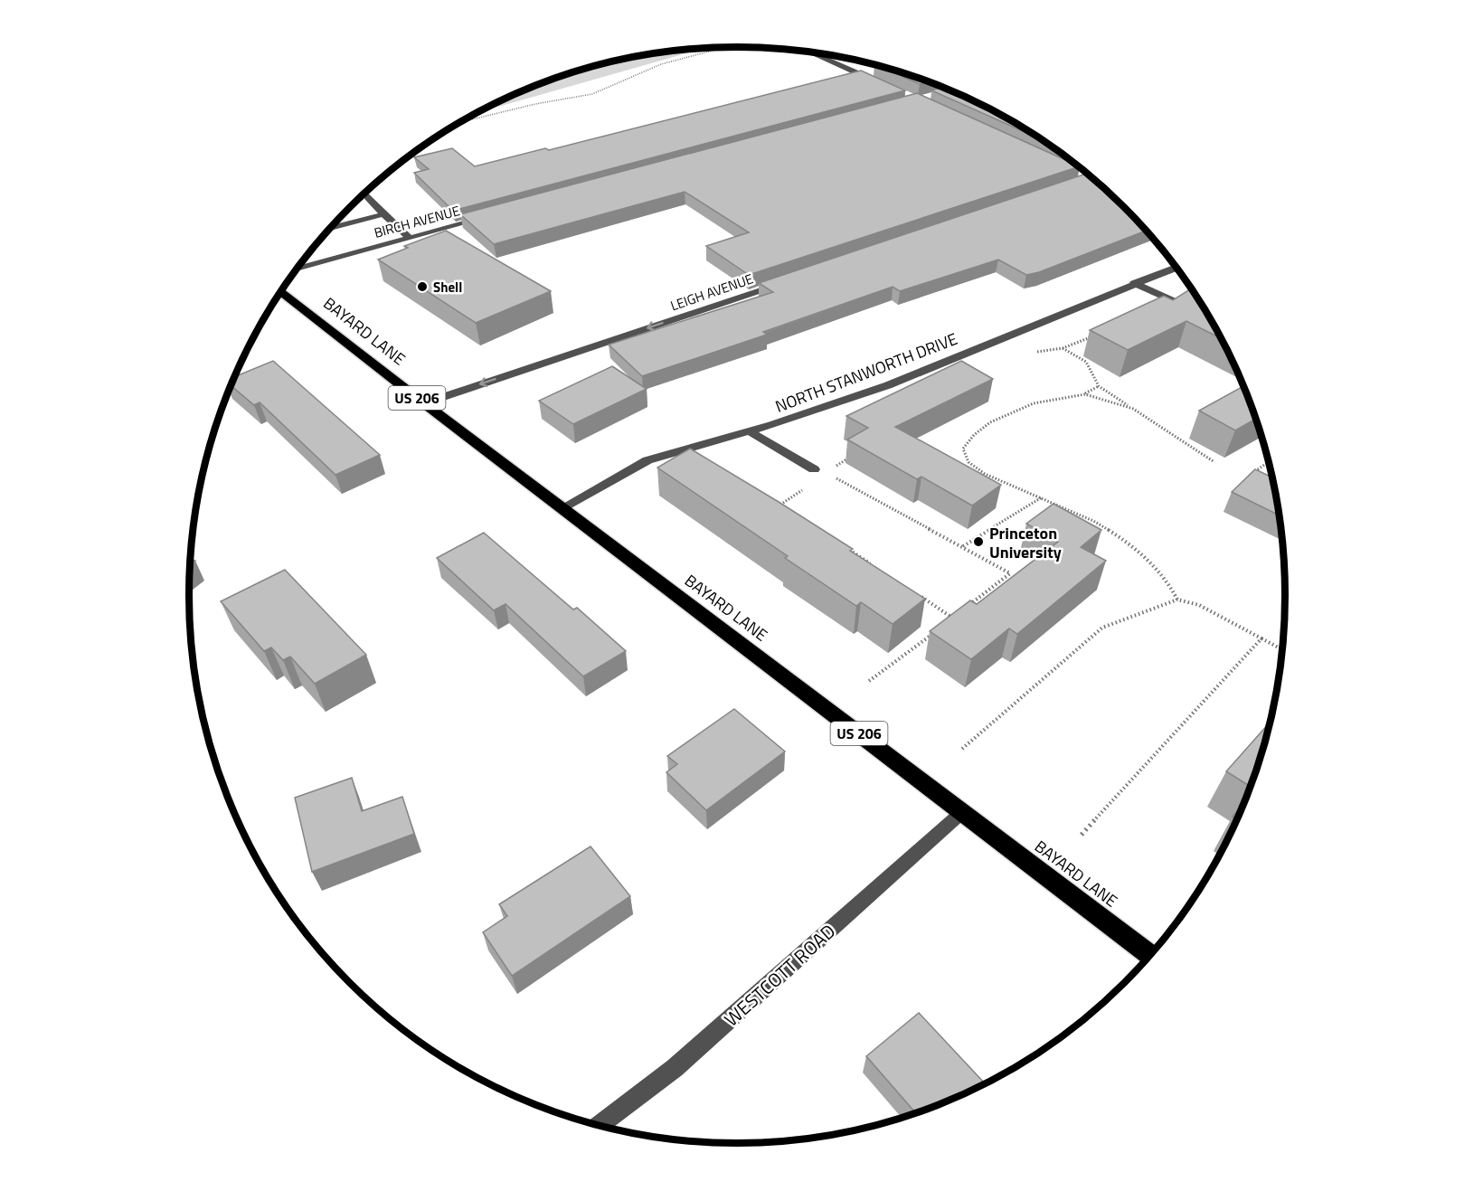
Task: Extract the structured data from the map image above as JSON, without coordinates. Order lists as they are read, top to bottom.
{
  "streets": {
    "highway": ["BAYARD LANE", "US 206"],
    "street": [
      "BIRCH AVENUE",
      "LEIGH AVENUE",
      "NORTH STANWORTH DRIVE",
      "WESTCOTT ROAD"
    ]
  },
  "crossings": [
    ["LEIGH AVENUE", "BAYARD LANE"],
    ["BAYARD LANE", "NORTH STANWORTH DRIVE"],
    ["BAYARD LANE", "WESTCOTT ROAD"]
  ],
  "one_way": ["LEIGH AVENUE"],
  "places": ["Shell", "Princeton University"]
}
